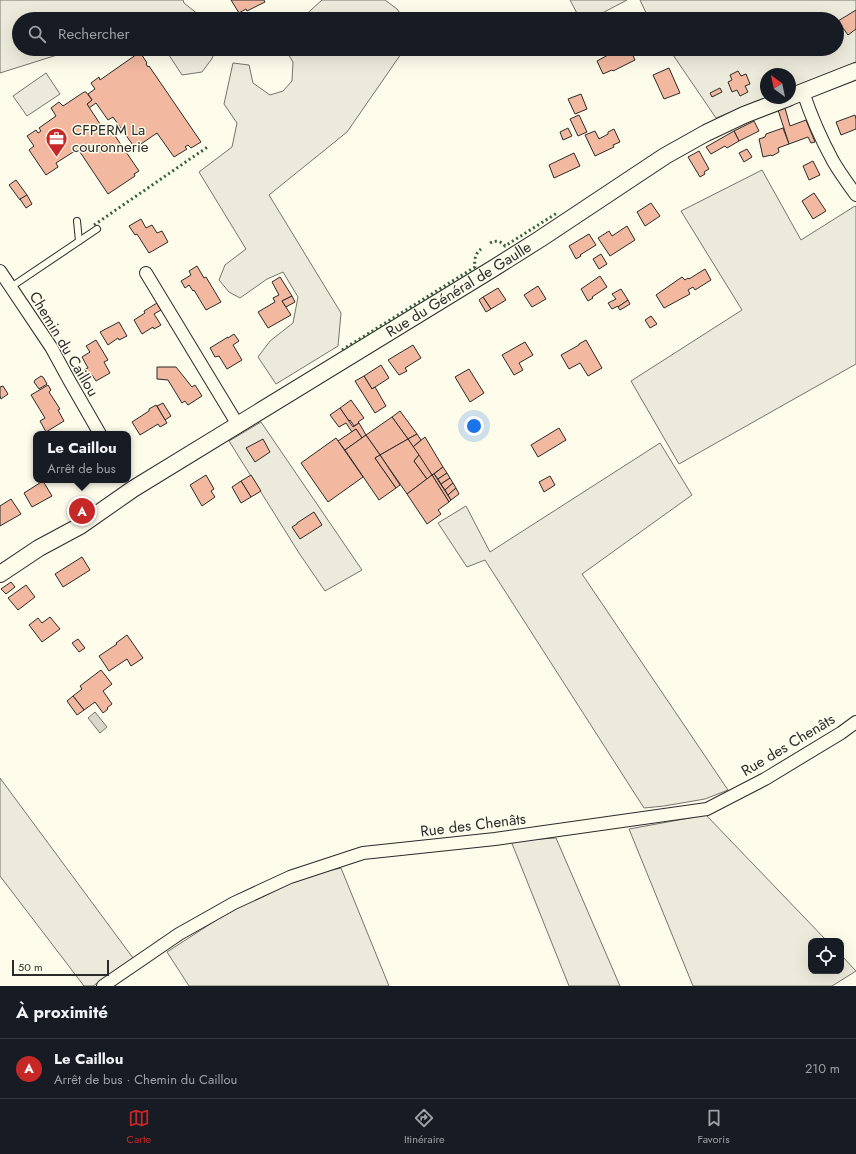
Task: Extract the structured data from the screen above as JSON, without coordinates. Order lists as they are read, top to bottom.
{
  "streets": {
    "main road": ["Rue du Général de Gaulle"],
    "street": ["Chemin du Caillou", "Rue des Chenâts"]
  },
  "places": {
    "office": ["CFPERM La couronnerie"]
  },
  "scale_bar": "50 m",
  "north": "top left",
  "page": {
    "search": "Rechercher",
    "popup": ["Le Caillou", "Arrêt de bus"],
    "pins": "A",
    "scale": "50 m",
    "heading": "À proximité",
    "list": [
      {
        "mark": "A",
        "name": "Le Caillou",
        "note": "Arrêt de bus · Chemin du Caillou",
        "value": "210 m"
      }
    ],
    "nav": ["Carte", "Itinéraire", "Favoris"]
  }
}
